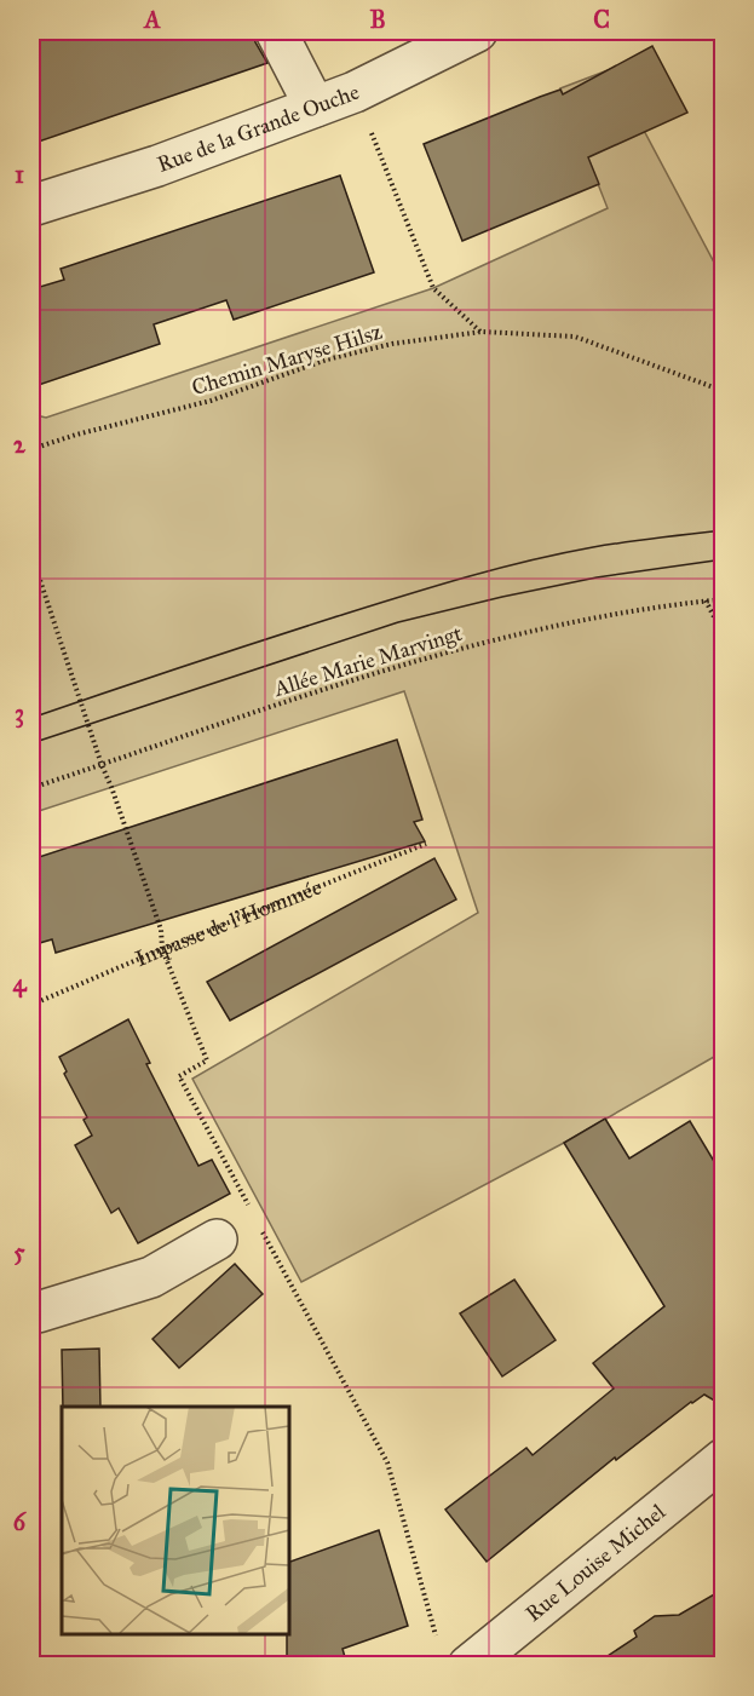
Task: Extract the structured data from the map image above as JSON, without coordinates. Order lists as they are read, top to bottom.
{
  "streets": {
    "street": ["Rue de la Grande Ouche", "Rue Louise Michel"],
    "path": ["Chemin Maryse Hilsz", "Allée Marie Marvingt", "Impasse de l'Hommée"]
  },
  "grid": {
    "columns": ["A", "B", "C"],
    "rows": [
      "1",
      "2",
      "3",
      "4",
      "5",
      "6"
    ]
  }
}
